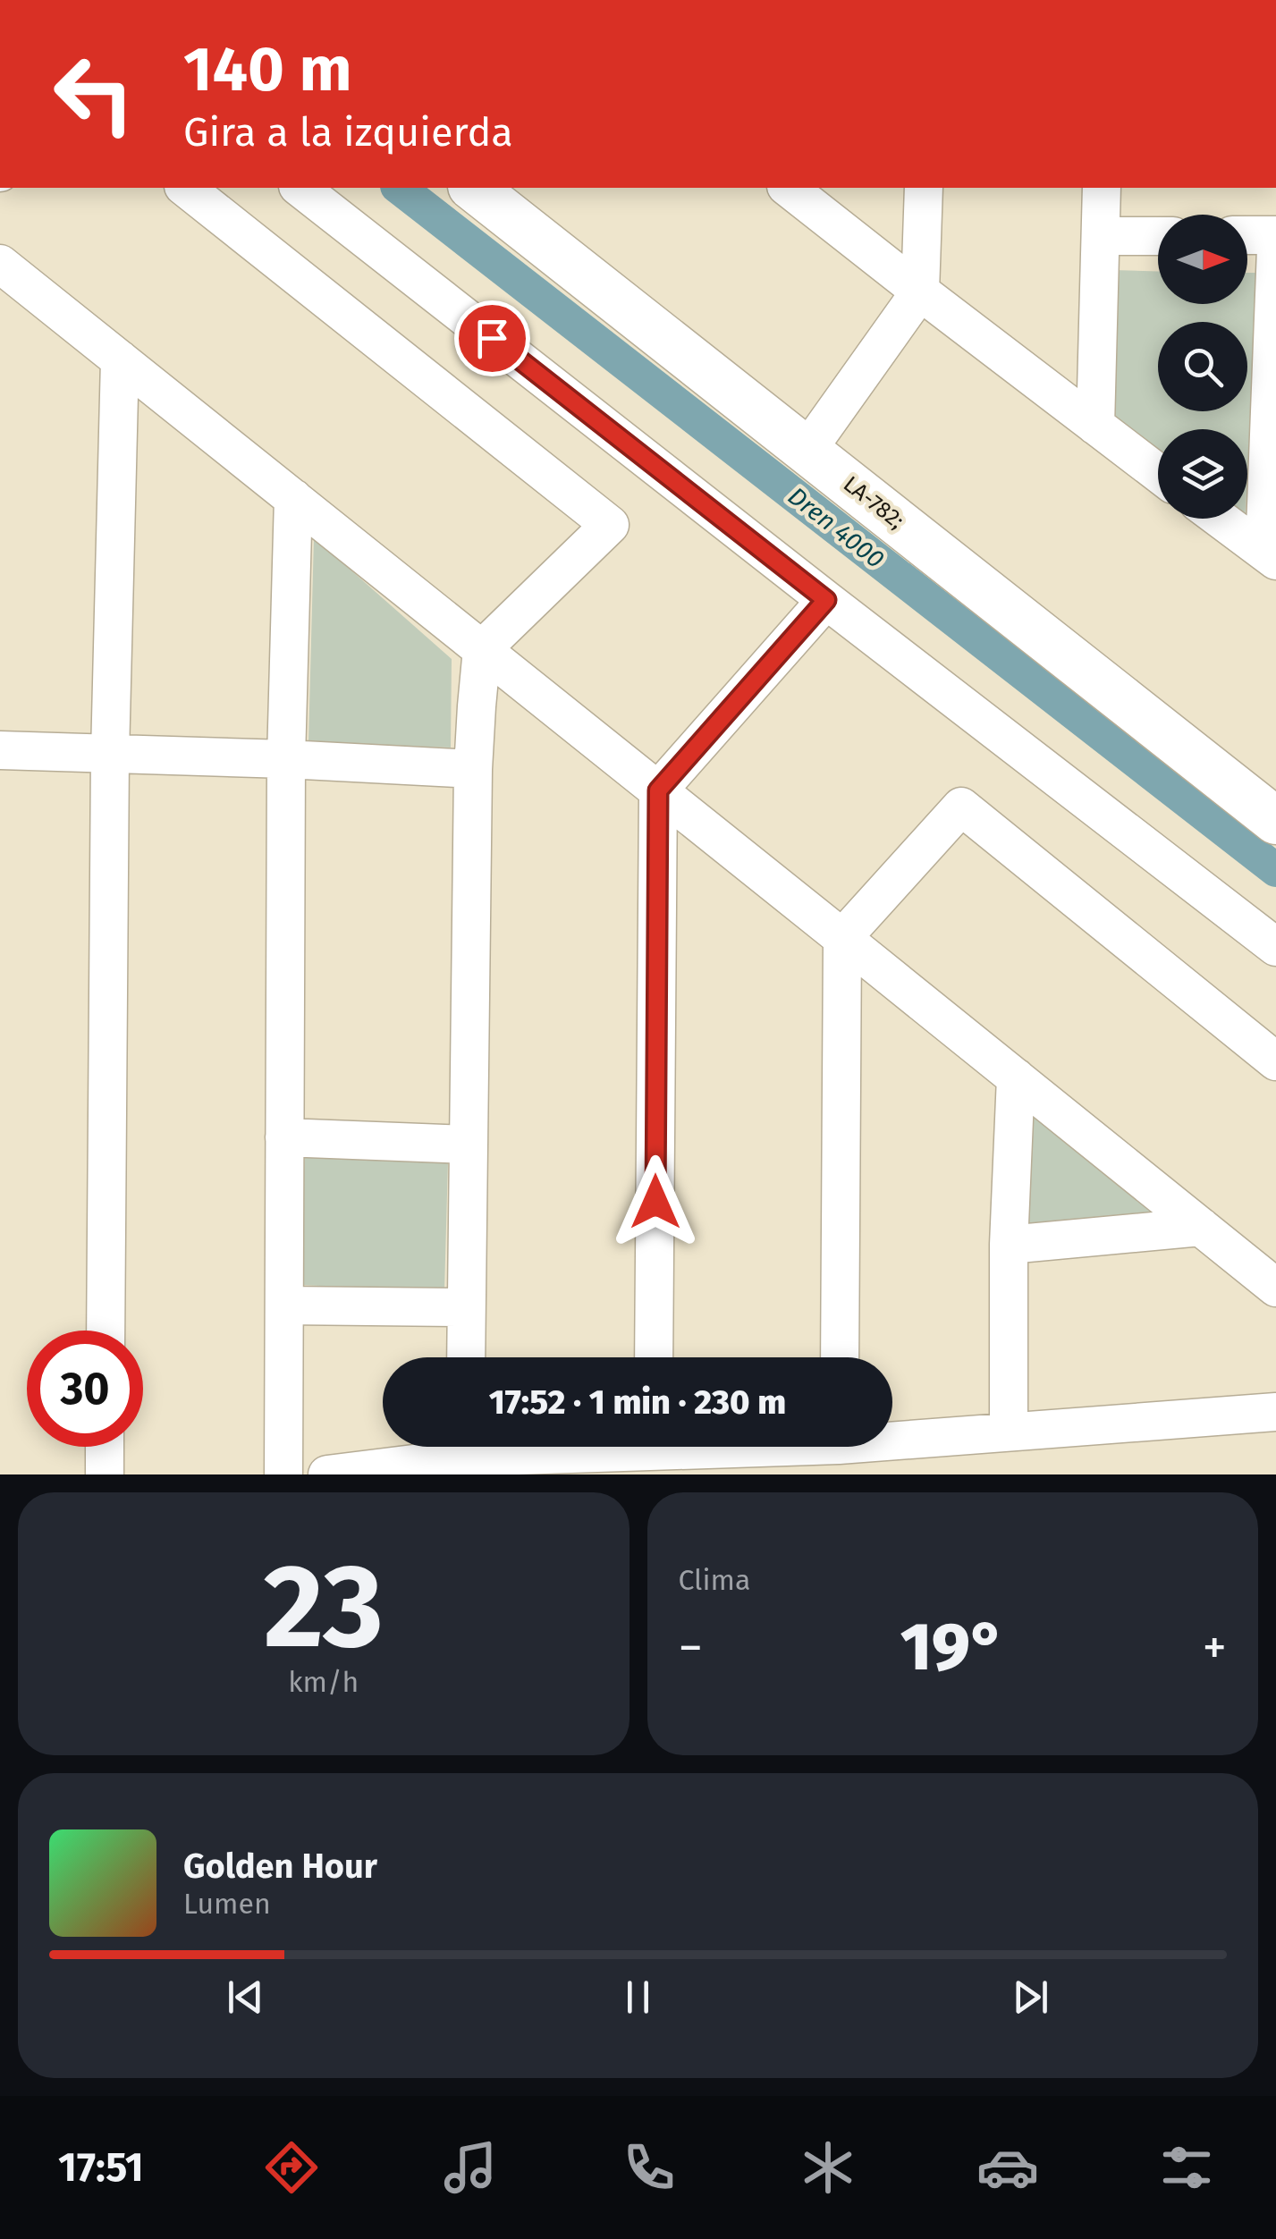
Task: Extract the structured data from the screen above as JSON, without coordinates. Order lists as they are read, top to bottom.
{
  "streets": {
    "street": ["LA-782;"]
  },
  "water": ["Dren 4000"],
  "north": "right",
  "page": {
    "turn": ["140 m", "Gira a la izquierda"],
    "limit": "30",
    "trip": "17:52 · 1 min · 230 m",
    "tile": [
      ["23", "km/h"],
      "Clima"
    ],
    "heat": ["−", "19°", "+"],
    "song": ["Golden Hour", "Lumen"],
    "tabs": "17:51"
  }
}
